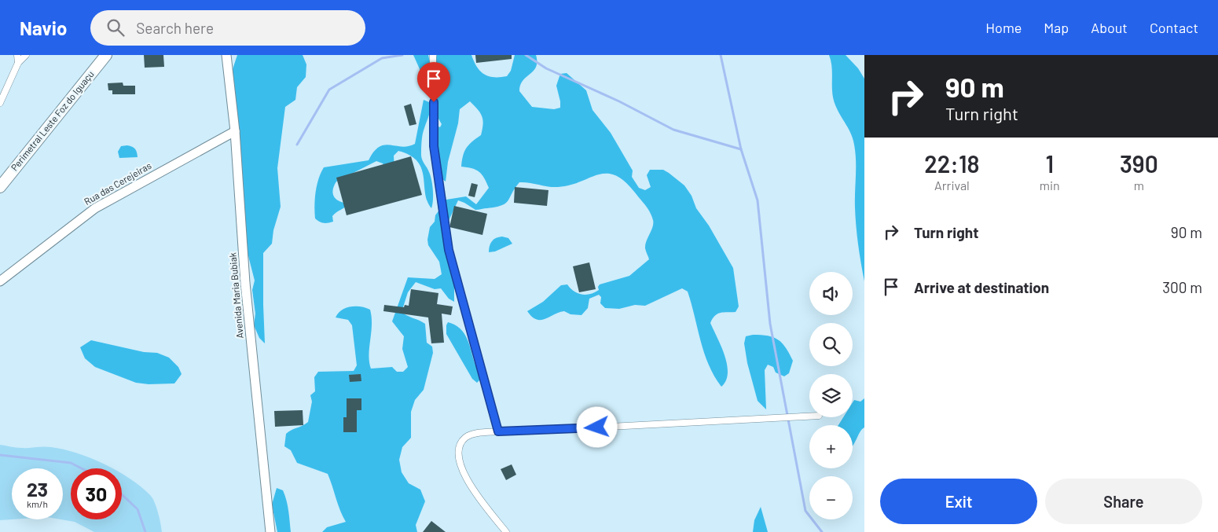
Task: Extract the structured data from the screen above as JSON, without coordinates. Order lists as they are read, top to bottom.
{
  "streets": {
    "highway": ["Perimetral Leste Foz do Iguaçu"],
    "street": ["Rua das Cerejeiras", "Avenida Maria Bubiak"]
  },
  "crossings": [
    ["Rua das Cerejeiras", "Avenida Maria Bubiak"]
  ],
  "page": {
    "header": "Navio",
    "search": "Search here",
    "nav": [
      "Home",
      "Map",
      "About",
      "Contact"
    ],
    "turn": ["90 m", "Turn right"],
    "eta": [
      "22:18",
      "Arrival",
      "1",
      "min",
      "390",
      "m"
    ],
    "list": [
      {
        "name": "Turn right",
        "value": "90 m"
      },
      {
        "name": "Arrive at destination",
        "value": "300 m"
      }
    ],
    "map_buttons": ["+", "−"],
    "speed": "23 km/h",
    "limit": "30",
    "buttons": ["Exit", "Share"]
  }
}
